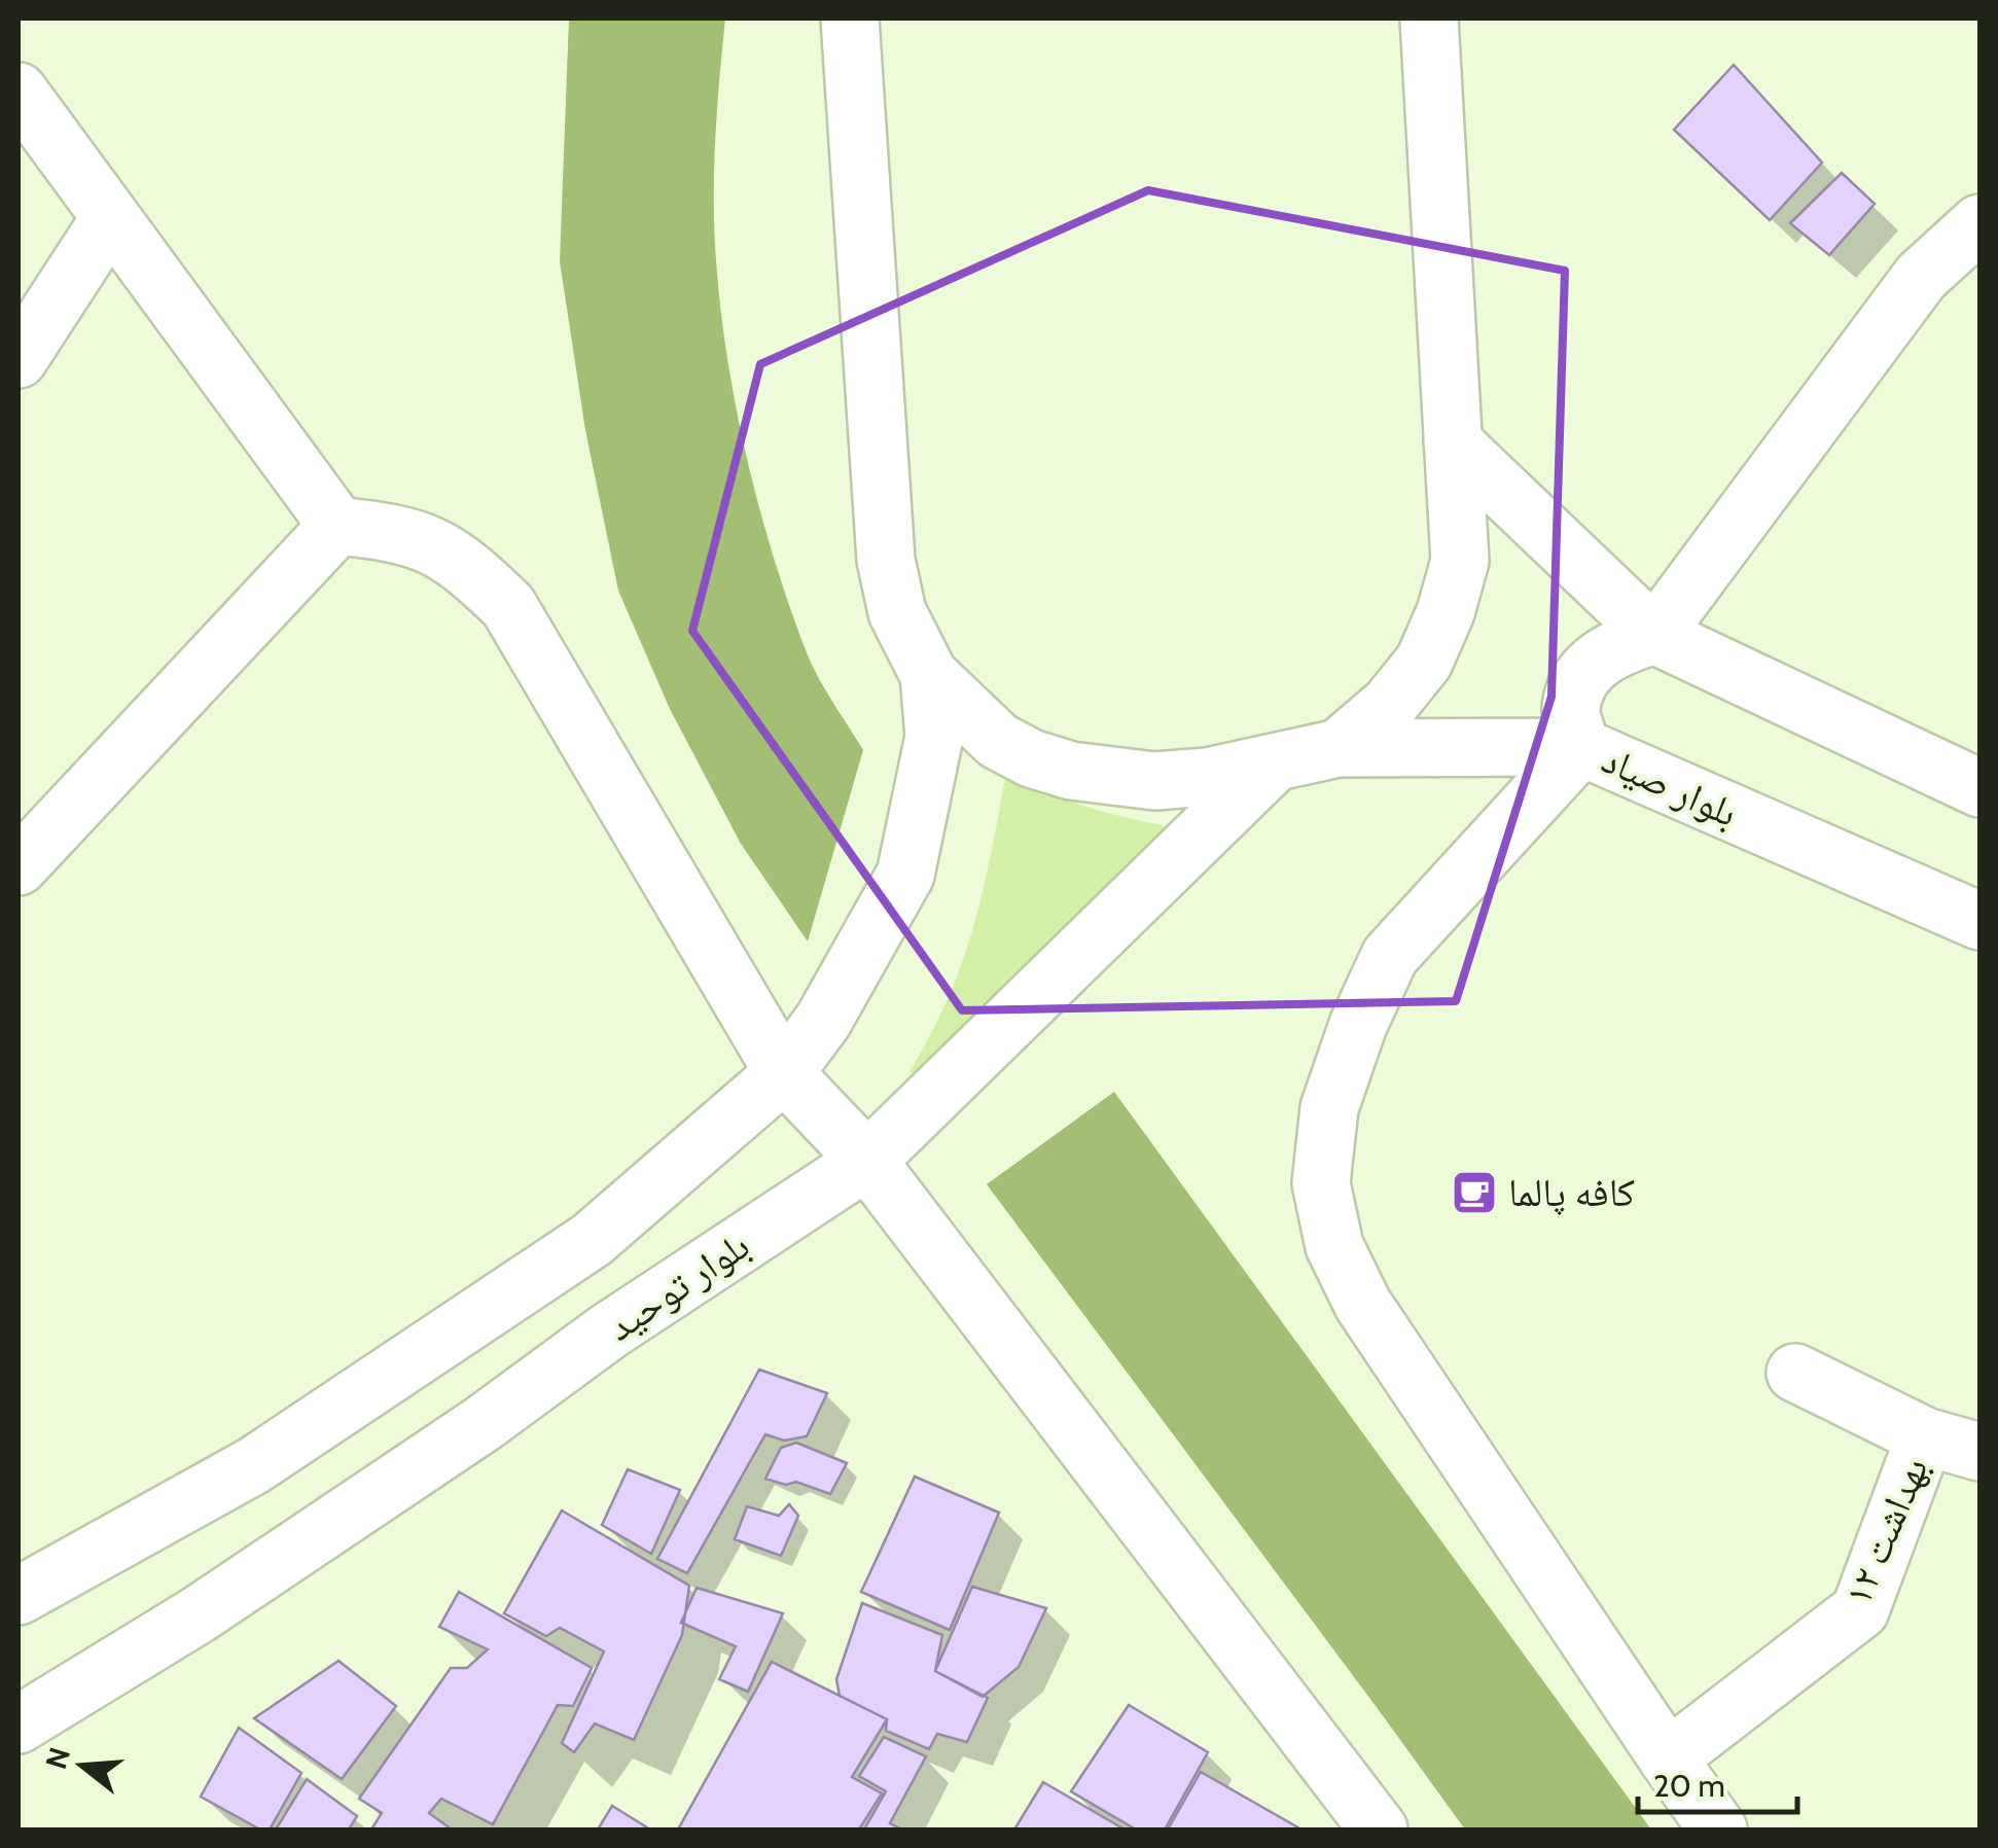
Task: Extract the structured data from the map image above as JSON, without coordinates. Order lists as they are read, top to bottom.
{
  "streets": {
    "main road": ["بلوار صیاد", "بلوار توحید", "بهداشت ۱۲"]
  },
  "places": {
    "cafe": ["کافه پالما"]
  },
  "scale_bar": "20 m",
  "north": "left"
}
